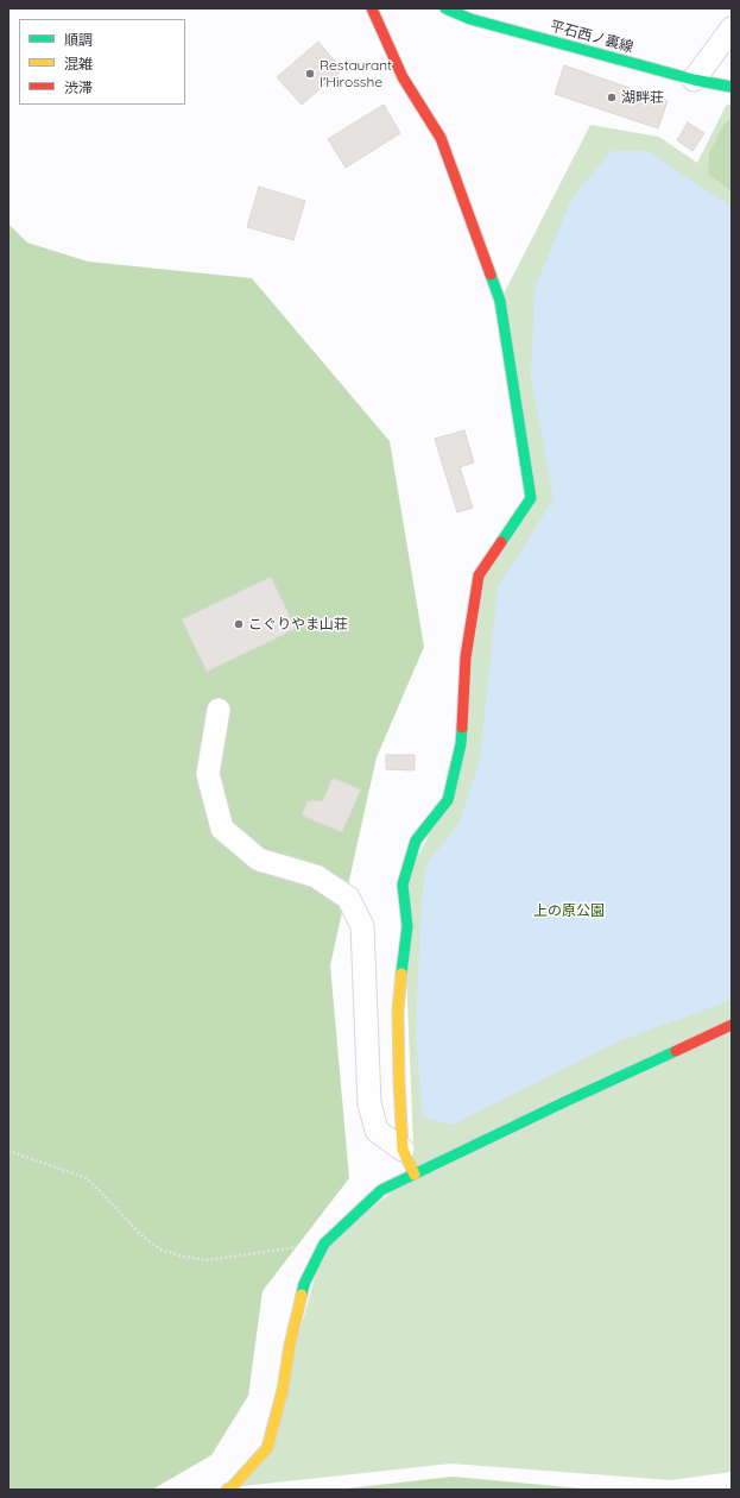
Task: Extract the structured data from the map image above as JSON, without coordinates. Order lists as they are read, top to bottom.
{
  "streets": {
    "street": ["平石西ノ裏線"]
  },
  "parks": ["上の原公園"],
  "places": ["Restaurant I'Hirosshe", "湖畔荘", "こぐりやま山荘"],
  "legend": ["順調", "混雑", "渋滞"]
}
